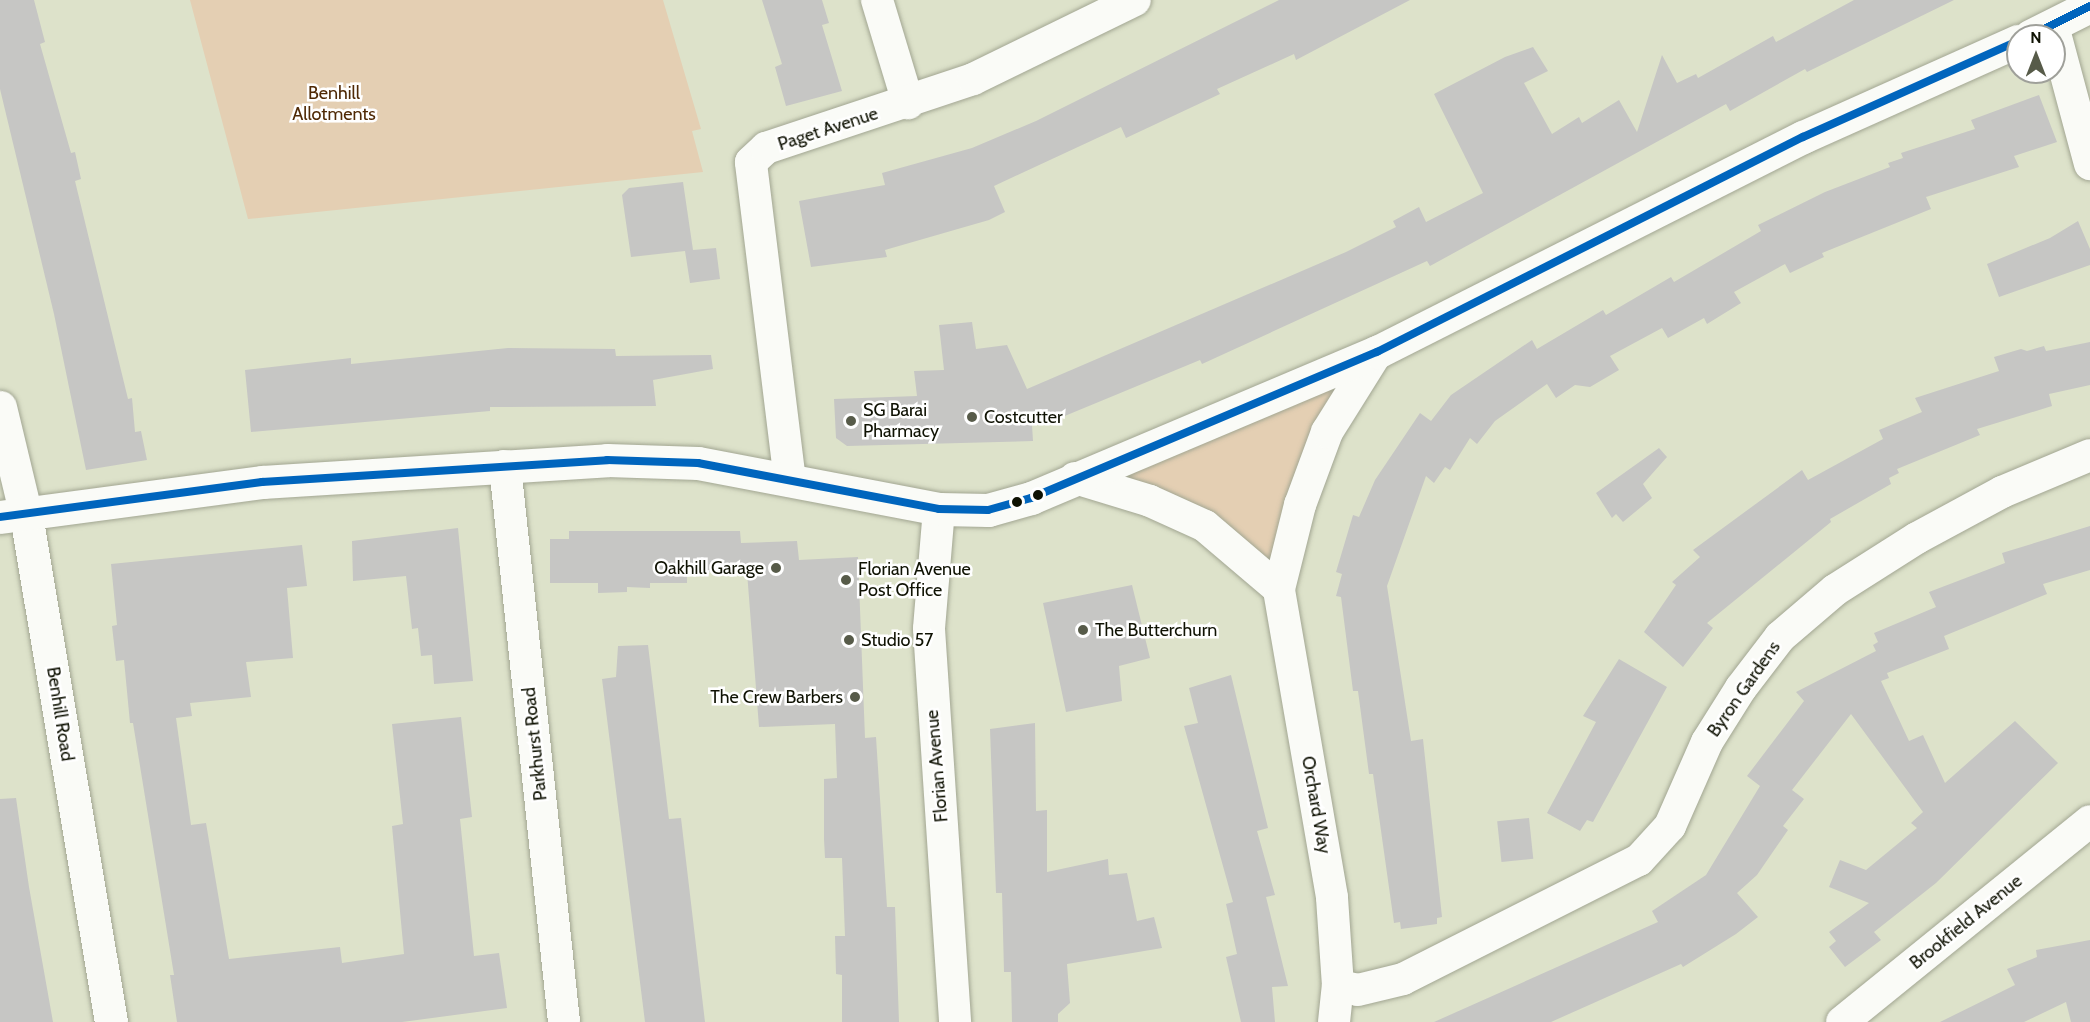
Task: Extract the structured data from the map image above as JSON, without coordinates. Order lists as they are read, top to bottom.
{
  "streets": {
    "street": [
      "Paget Avenue",
      "Byron Gardens",
      "Benhill Road",
      "Parkhurst Road",
      "Florian Avenue",
      "Orchard Way",
      "Brookfield Avenue"
    ]
  },
  "crossings": [
    ["Byron Gardens", "Orchard Way"]
  ],
  "parks": ["Benhill Allotments"],
  "places": [
    "Costcutter",
    "SG Barai Pharmacy",
    "Oakhill Garage",
    "Florian Avenue Post Office",
    "The Butterchurn",
    "Studio 57",
    "The Crew Barbers"
  ],
  "north": "top"
}
